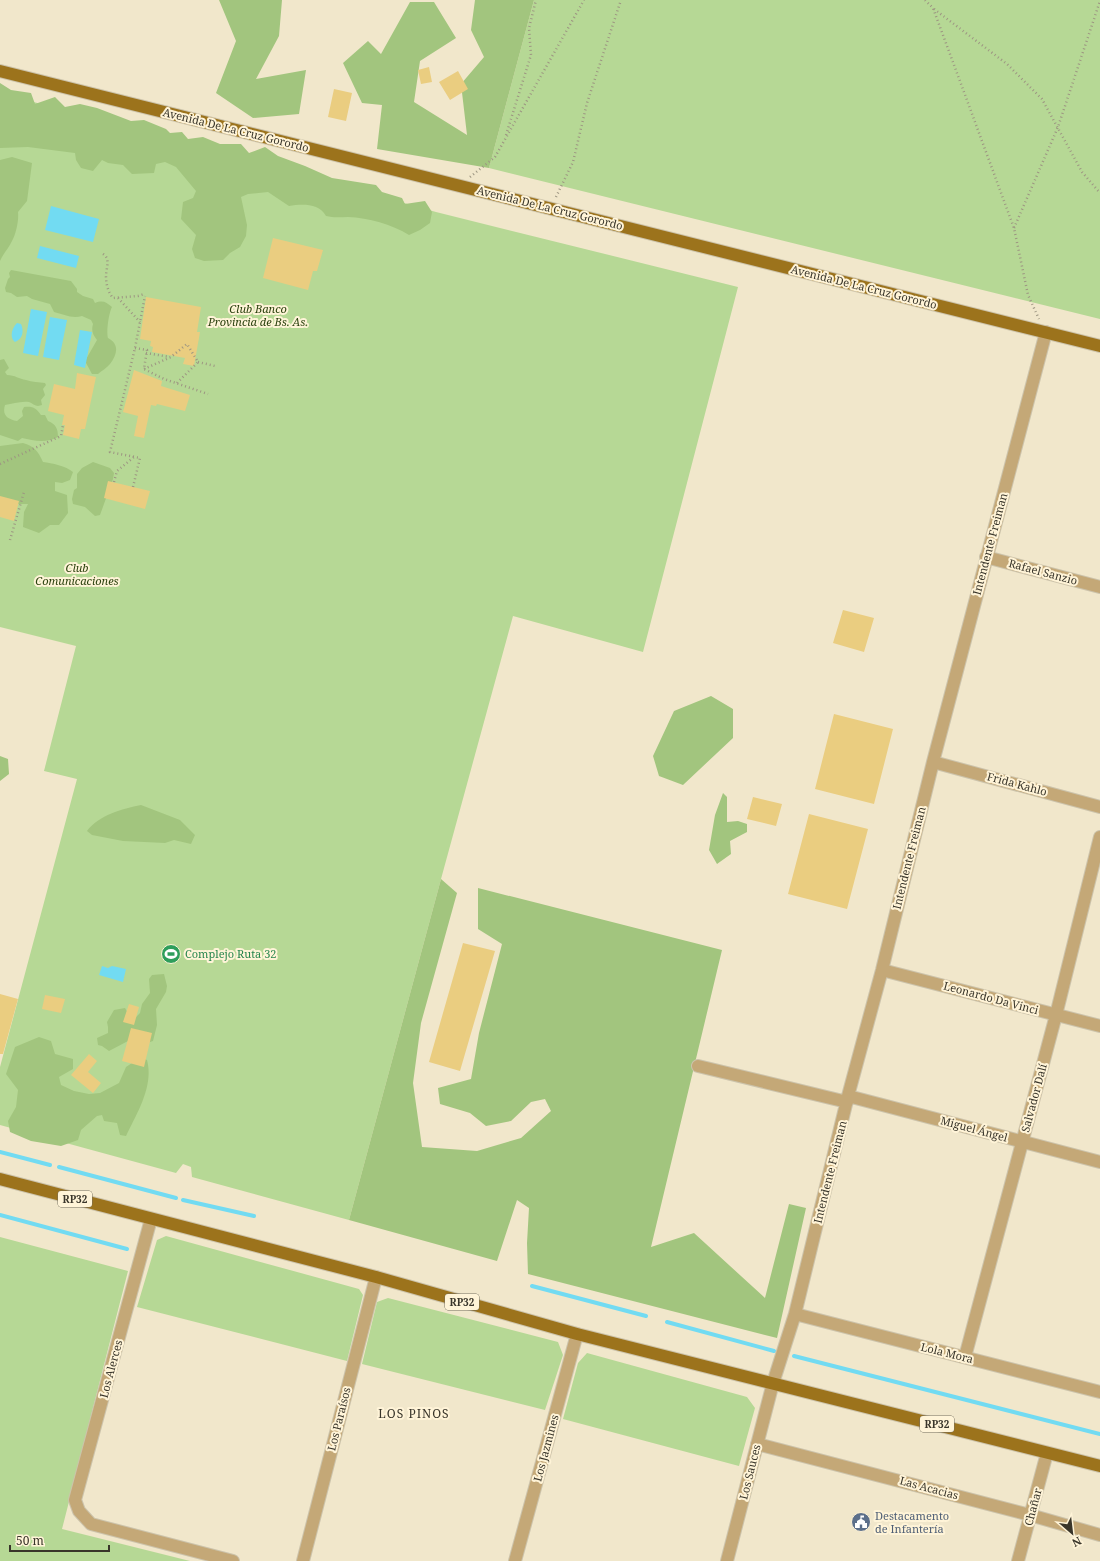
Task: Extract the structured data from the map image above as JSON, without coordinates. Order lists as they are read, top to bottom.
{
  "streets": {
    "main road": ["Avenida De La Cruz Gorordo", "RP32"],
    "street": [
      "Intendente Freiman",
      "Rafael Sanzio",
      "Frida Kahlo",
      "Leonardo Da Vinci",
      "Salvador Dalí",
      "Miguel Ángel",
      "Lola Mora",
      "Los Alerces",
      "Los Paraísos",
      "Los Jazmines",
      "Los Sauces",
      "Las Acacias",
      "Chañar"
    ]
  },
  "crossings": [
    ["Avenida De La Cruz Gorordo", "Intendente Freiman"],
    ["Intendente Freiman", "Rafael Sanzio"],
    ["Intendente Freiman", "Frida Kahlo"],
    ["Intendente Freiman", "Leonardo Da Vinci"],
    ["Intendente Freiman", "Miguel Ángel"],
    ["Intendente Freiman", "RP32"],
    ["Intendente Freiman", "Lola Mora"],
    ["Intendente Freiman", "Los Sauces"],
    ["Leonardo Da Vinci", "Salvador Dalí"],
    ["Salvador Dalí", "Miguel Ángel"],
    ["Salvador Dalí", "Lola Mora"],
    ["RP32", "Los Alerces"],
    ["RP32", "Los Paraísos"],
    ["RP32", "Los Jazmines"],
    ["RP32", "Los Sauces"],
    ["RP32", "Chañar"],
    ["Los Sauces", "Las Acacias"],
    ["Las Acacias", "Chañar"]
  ],
  "districts": ["LOS PINOS"],
  "parks": ["Club Banco Provincia de Bs. As.", "Club Comunicaciones"],
  "places": {
    "sports": ["Complejo Ruta 32"],
    "public building": ["Destacamento de Infantería"]
  },
  "scale_bar": "50 m",
  "north": "bottom right"
}
